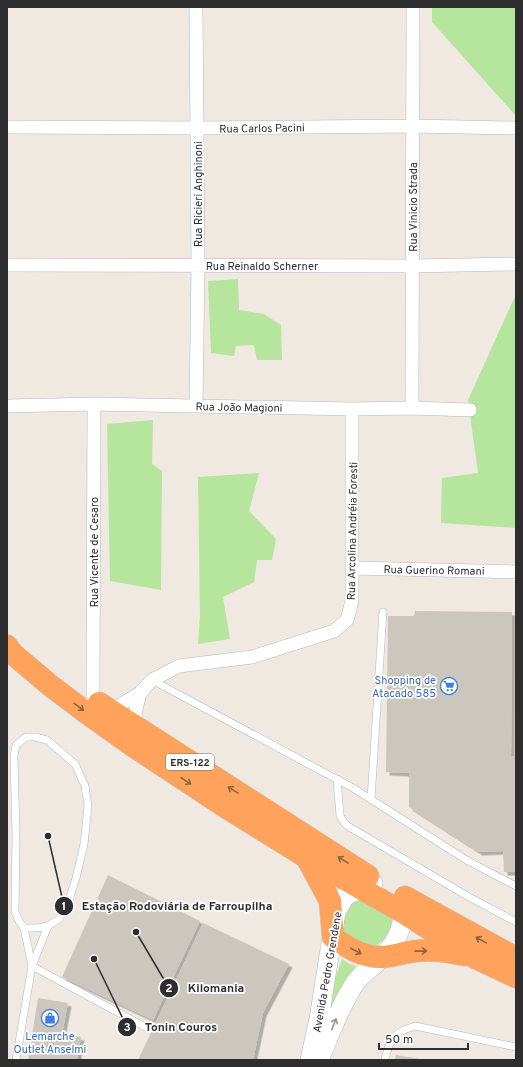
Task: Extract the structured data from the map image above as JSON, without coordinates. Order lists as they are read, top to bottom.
{
  "streets": {
    "highway": ["ERS-122"],
    "main road": ["Avenida Pedro Grendene"],
    "street": [
      "Rua Carlos Pacini",
      "Rua Ricieri Anghinoni",
      "Rua Vinicio Strada",
      "Rua Reinaldo Scherner",
      "Rua João Magioni",
      "Rua Arcolina Andréia Foresti",
      "Rua Vicente de Cesaro",
      "Rua Guerino Romani"
    ]
  },
  "crossings": [
    ["Rua Carlos Pacini", "Rua Ricieri Anghinoni"],
    ["Rua Carlos Pacini", "Rua Vinicio Strada"],
    ["Rua Ricieri Anghinoni", "Rua Reinaldo Scherner"],
    ["Rua Ricieri Anghinoni", "Rua João Magioni"],
    ["Rua Vinicio Strada", "Rua Reinaldo Scherner"],
    ["Rua Vinicio Strada", "Rua João Magioni"],
    ["Rua João Magioni", "Rua Arcolina Andréia Foresti"],
    ["Rua João Magioni", "Rua Vicente de Cesaro"],
    ["Rua Arcolina Andréia Foresti", "Rua Guerino Romani"],
    ["Rua Vicente de Cesaro", "ERS-122"],
    ["ERS-122", "Avenida Pedro Grendene"]
  ],
  "places": {
    "supermarket": ["Shopping de Atacado 585"],
    "other": ["Estação Rodoviária de Farroupilha", "Kilomania", "Tonin Couros"],
    "shop": ["Lemarche Outlet Anselmi"]
  },
  "scale_bar": "50 m"
}
